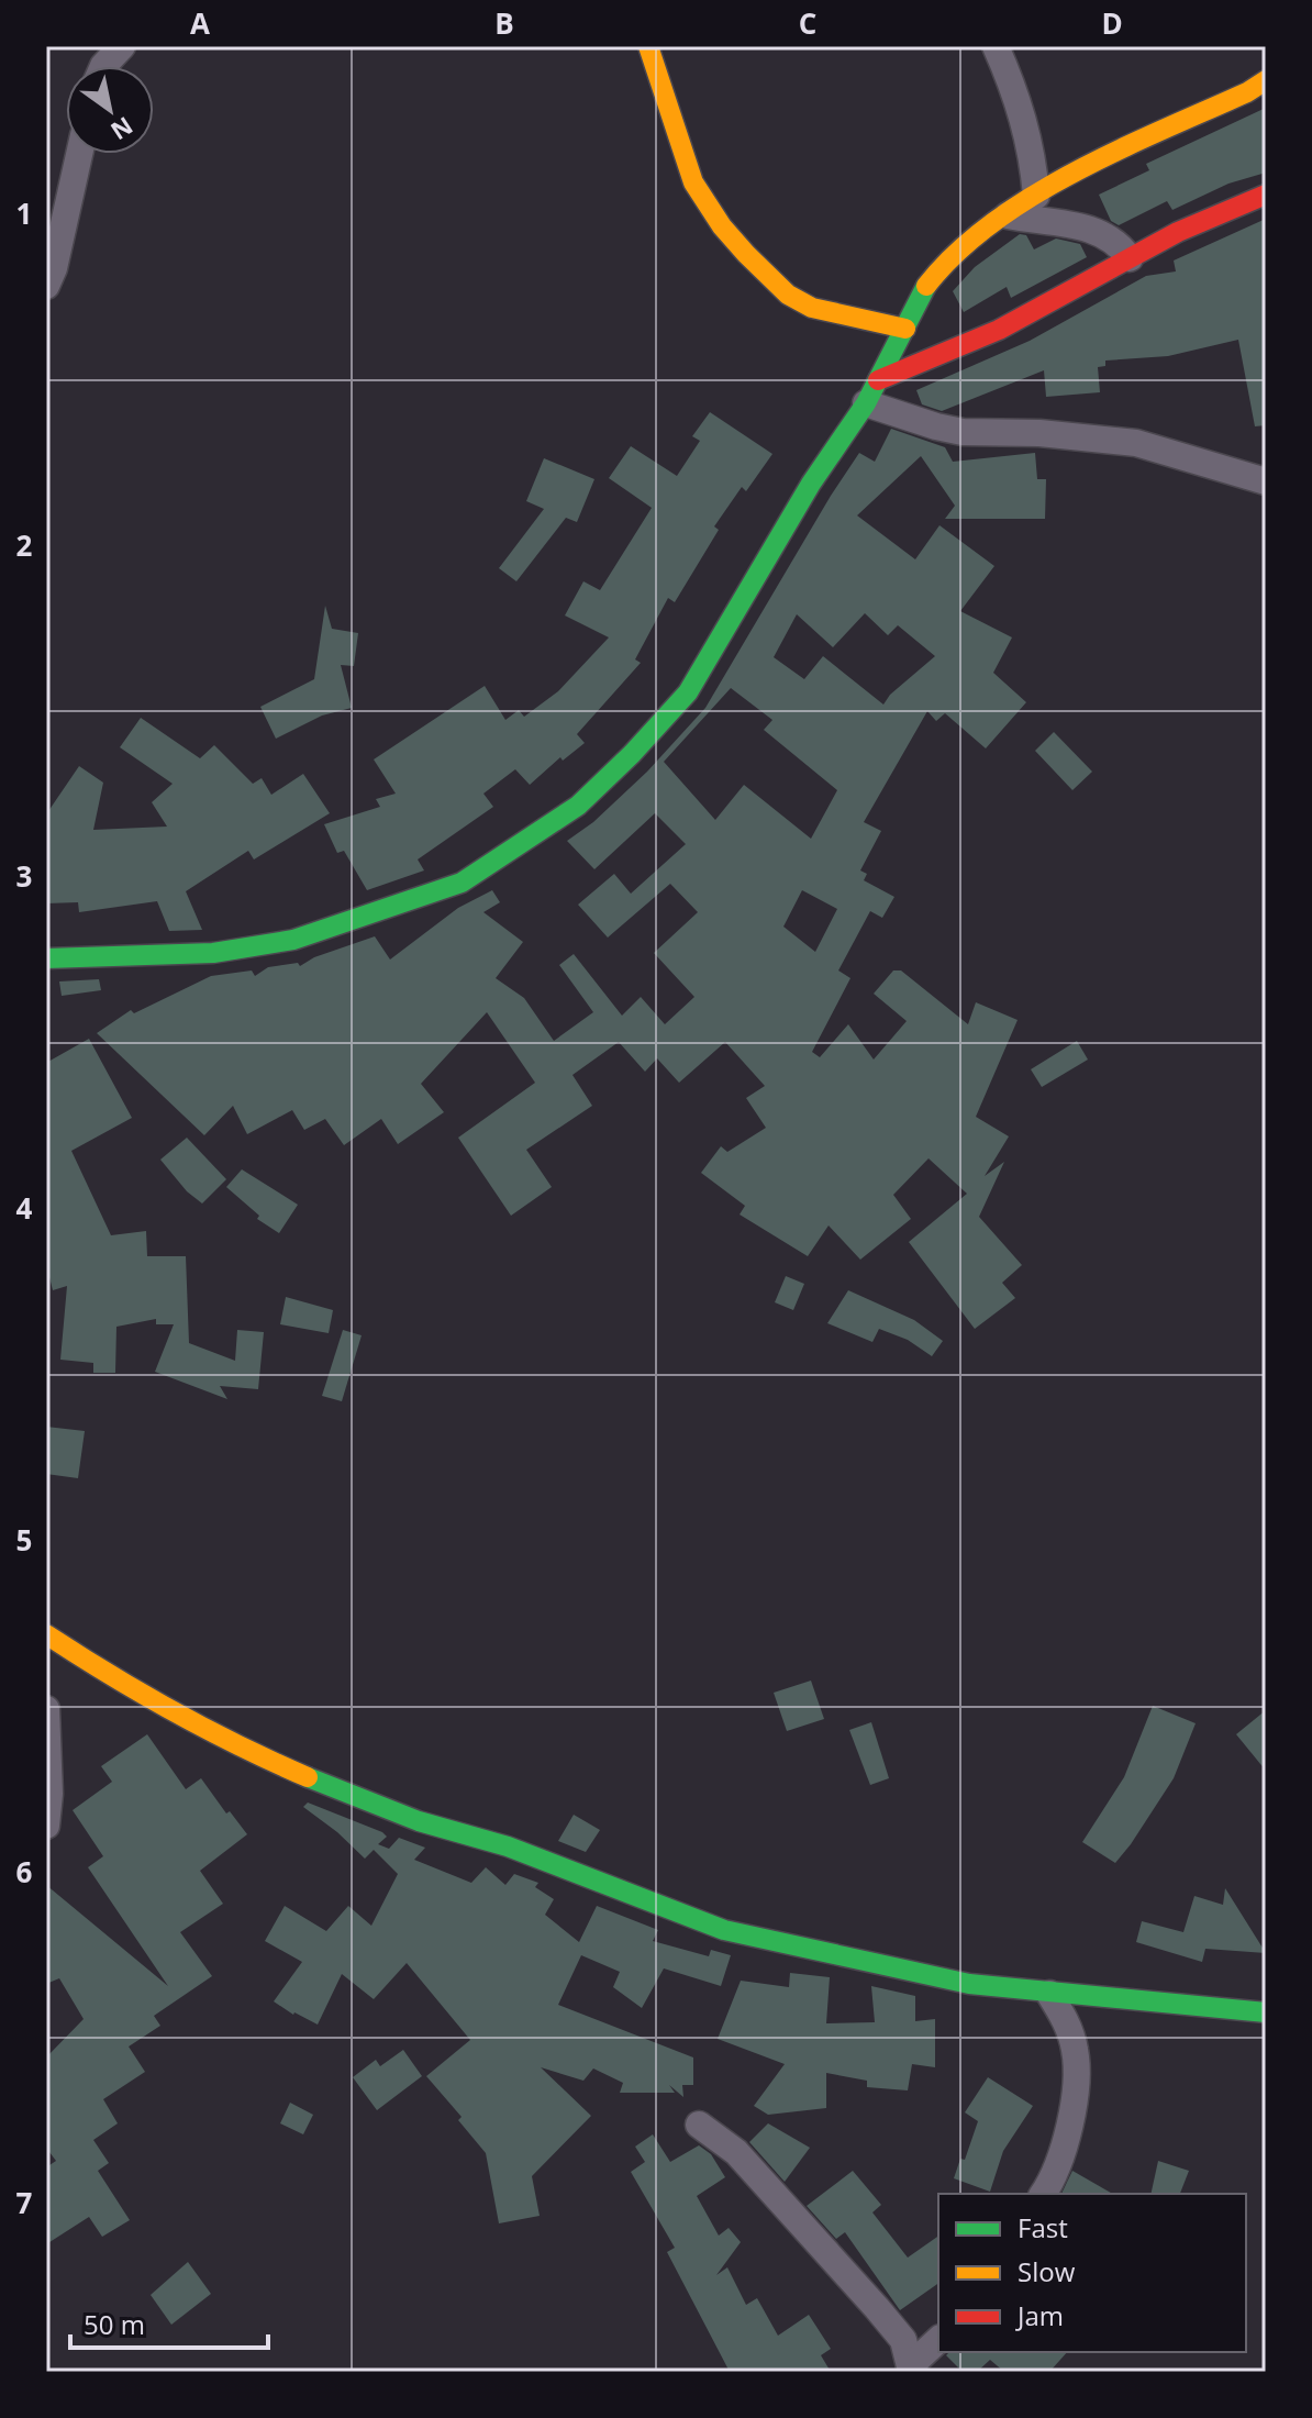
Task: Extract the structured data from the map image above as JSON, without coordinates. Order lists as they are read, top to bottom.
{
  "legend": ["Fast", "Slow", "Jam"],
  "scale_bar": "50 m",
  "north": "bottom right",
  "grid": {
    "columns": [
      "A",
      "B",
      "C",
      "D"
    ],
    "rows": [
      "1",
      "2",
      "3",
      "4",
      "5",
      "6",
      "7"
    ]
  }
}
